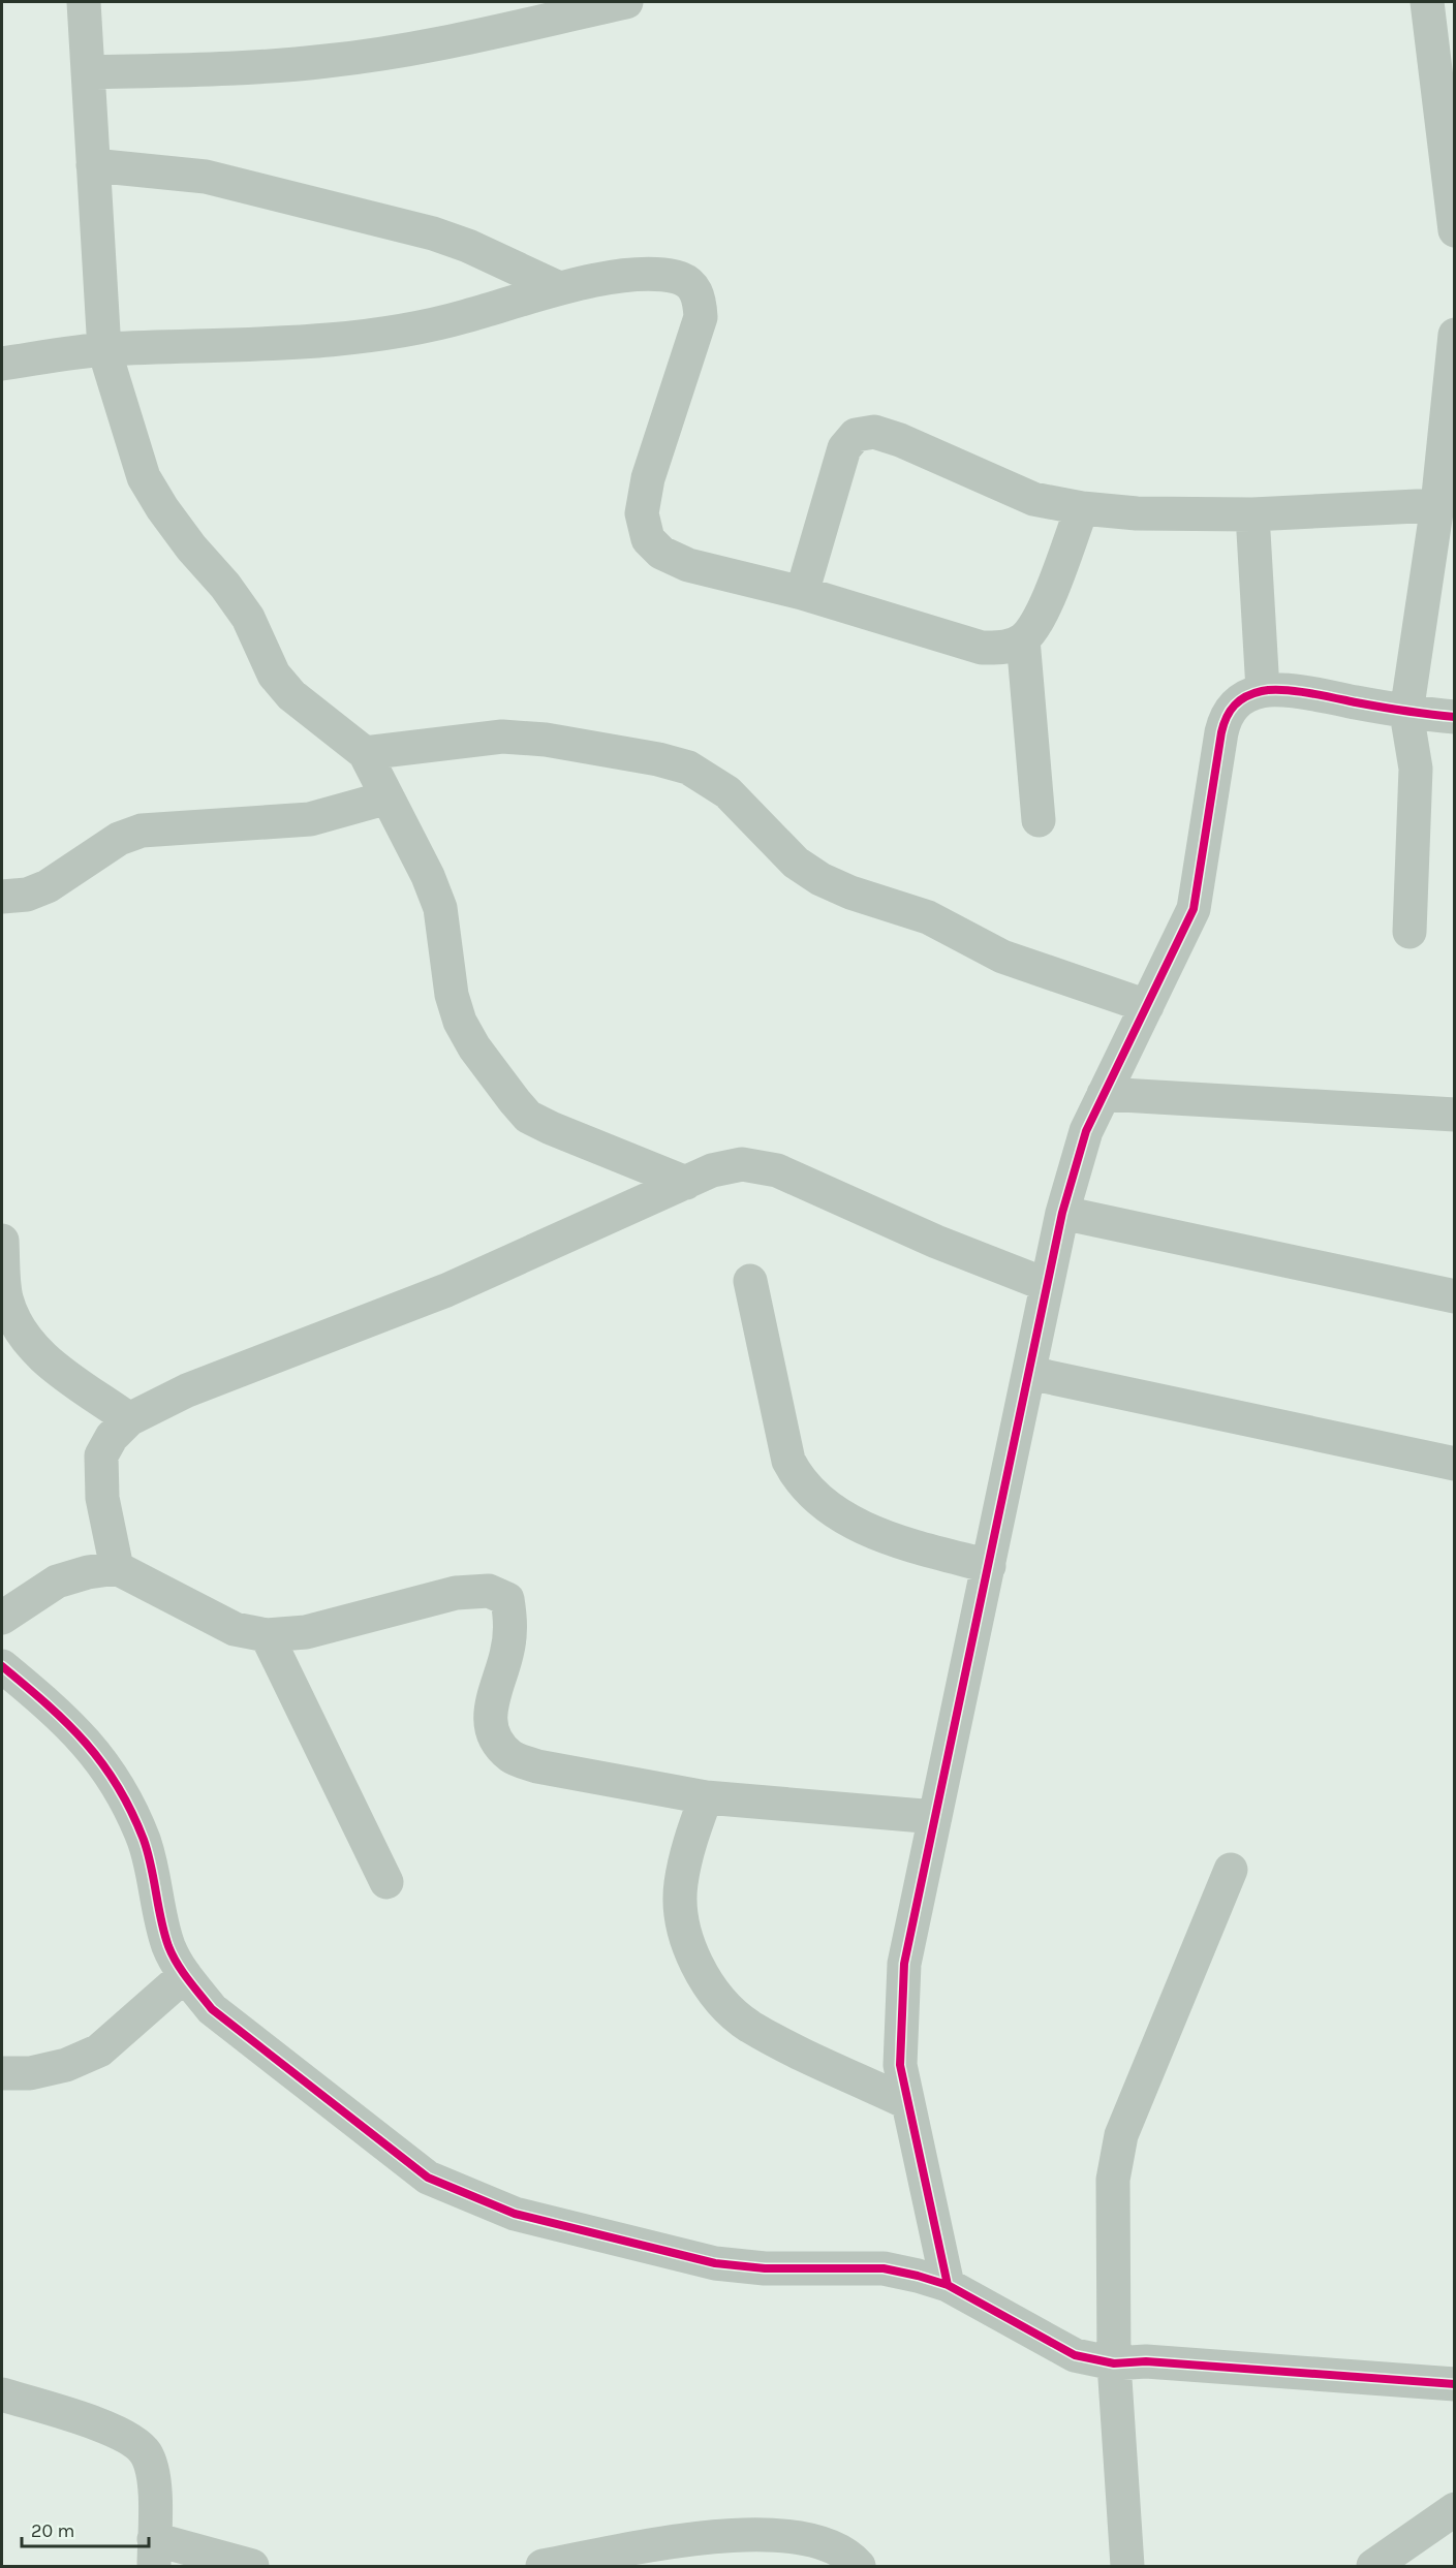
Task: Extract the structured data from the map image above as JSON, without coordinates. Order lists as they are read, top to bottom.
{
  "scale_bar": "20 m"
}
